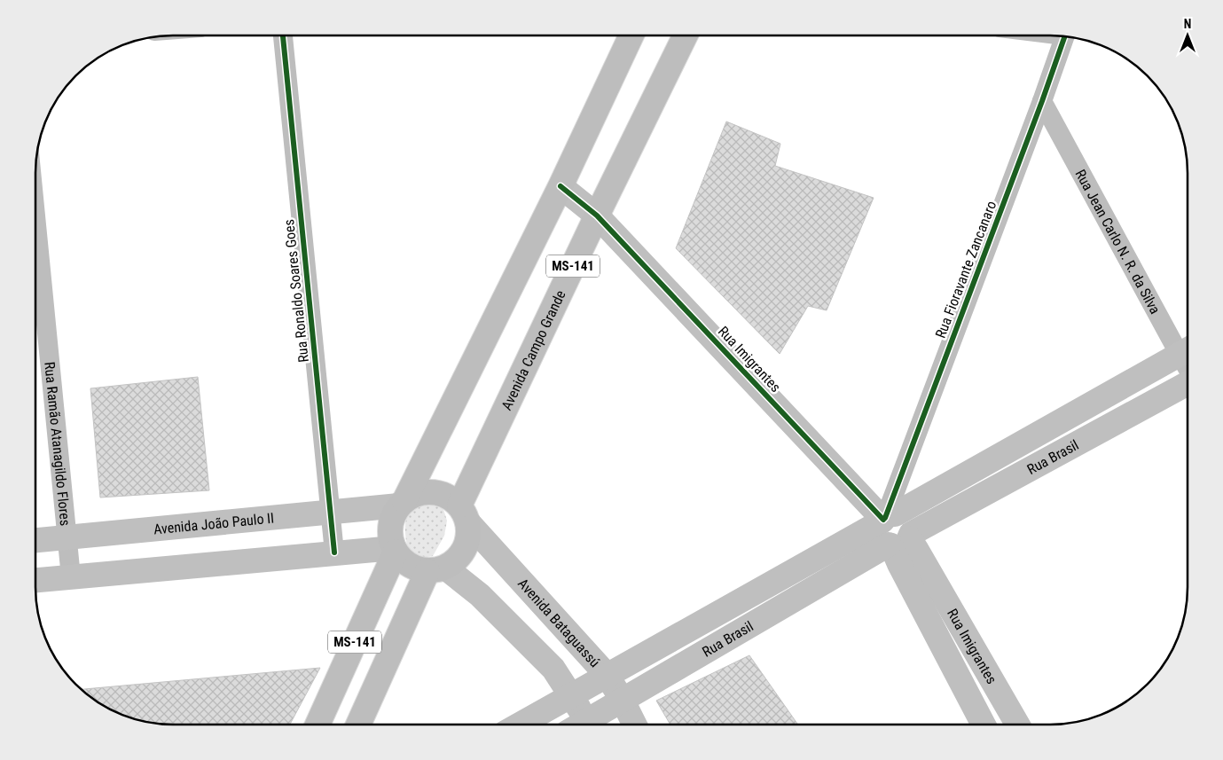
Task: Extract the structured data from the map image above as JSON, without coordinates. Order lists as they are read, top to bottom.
{
  "streets": {
    "main road": ["MS-141", "Avenida Campo Grande"],
    "street": [
      "Rua Jean Carlo N. R. da Silva",
      "Rua Fioravante Zancanaro",
      "Rua Ronaldo Soares Goes",
      "Rua Imigrantes",
      "Rua Ramão Atanagildo Flores",
      "Rua Brasil",
      "Avenida João Paulo II",
      "Avenida Bataguassú"
    ]
  },
  "crossings": [
    ["Rua Jean Carlo N. R. da Silva", "Rua Fioravante Zancanaro"],
    ["MS-141", "Avenida Campo Grande"],
    ["MS-141", "Rua Imigrantes"],
    ["MS-141", "Avenida João Paulo II"],
    ["MS-141", "Avenida Bataguassú"],
    ["Rua Fioravante Zancanaro", "Rua Imigrantes"],
    ["Rua Ronaldo Soares Goes", "Avenida João Paulo II"],
    ["Avenida Campo Grande", "Rua Imigrantes"],
    ["Avenida Campo Grande", "Avenida João Paulo II"],
    ["Avenida Campo Grande", "Avenida Bataguassú"],
    ["Rua Imigrantes", "Rua Brasil"],
    ["Rua Ramão Atanagildo Flores", "Avenida João Paulo II"],
    ["Rua Brasil", "Avenida Bataguassú"],
    ["Avenida João Paulo II", "Avenida Bataguassú"]
  ],
  "north": "top"
}
